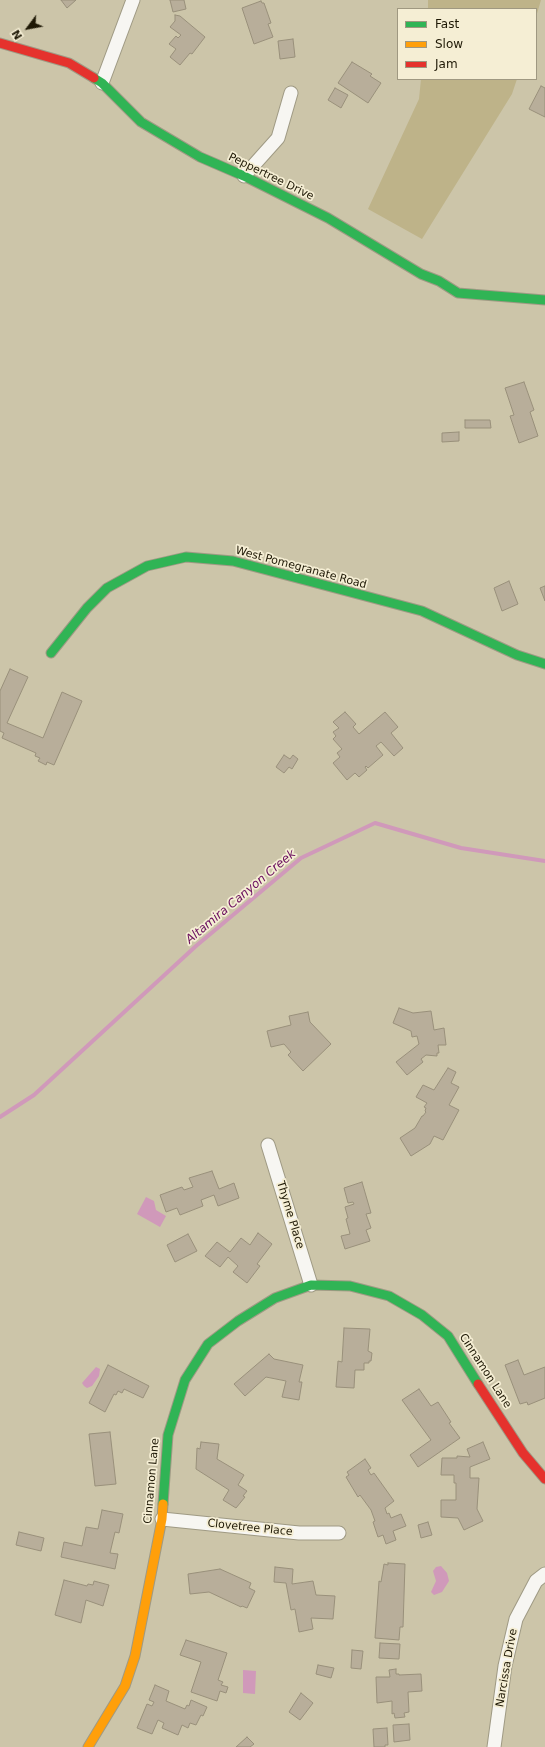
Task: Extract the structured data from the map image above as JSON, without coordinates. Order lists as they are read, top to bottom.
{
  "streets": {
    "street": [
      "Peppertree Drive",
      "West Pomegranate Road",
      "Thyme Place",
      "Cinnamon Lane",
      "Clovetree Place",
      "Narcissa Drive"
    ]
  },
  "crossings": [
    ["Thyme Place", "Cinnamon Lane"],
    ["Cinnamon Lane", "Clovetree Place"]
  ],
  "water": ["Altamira Canyon Creek"],
  "legend": ["Fast", "Slow", "Jam"],
  "north": "bottom left"
}
